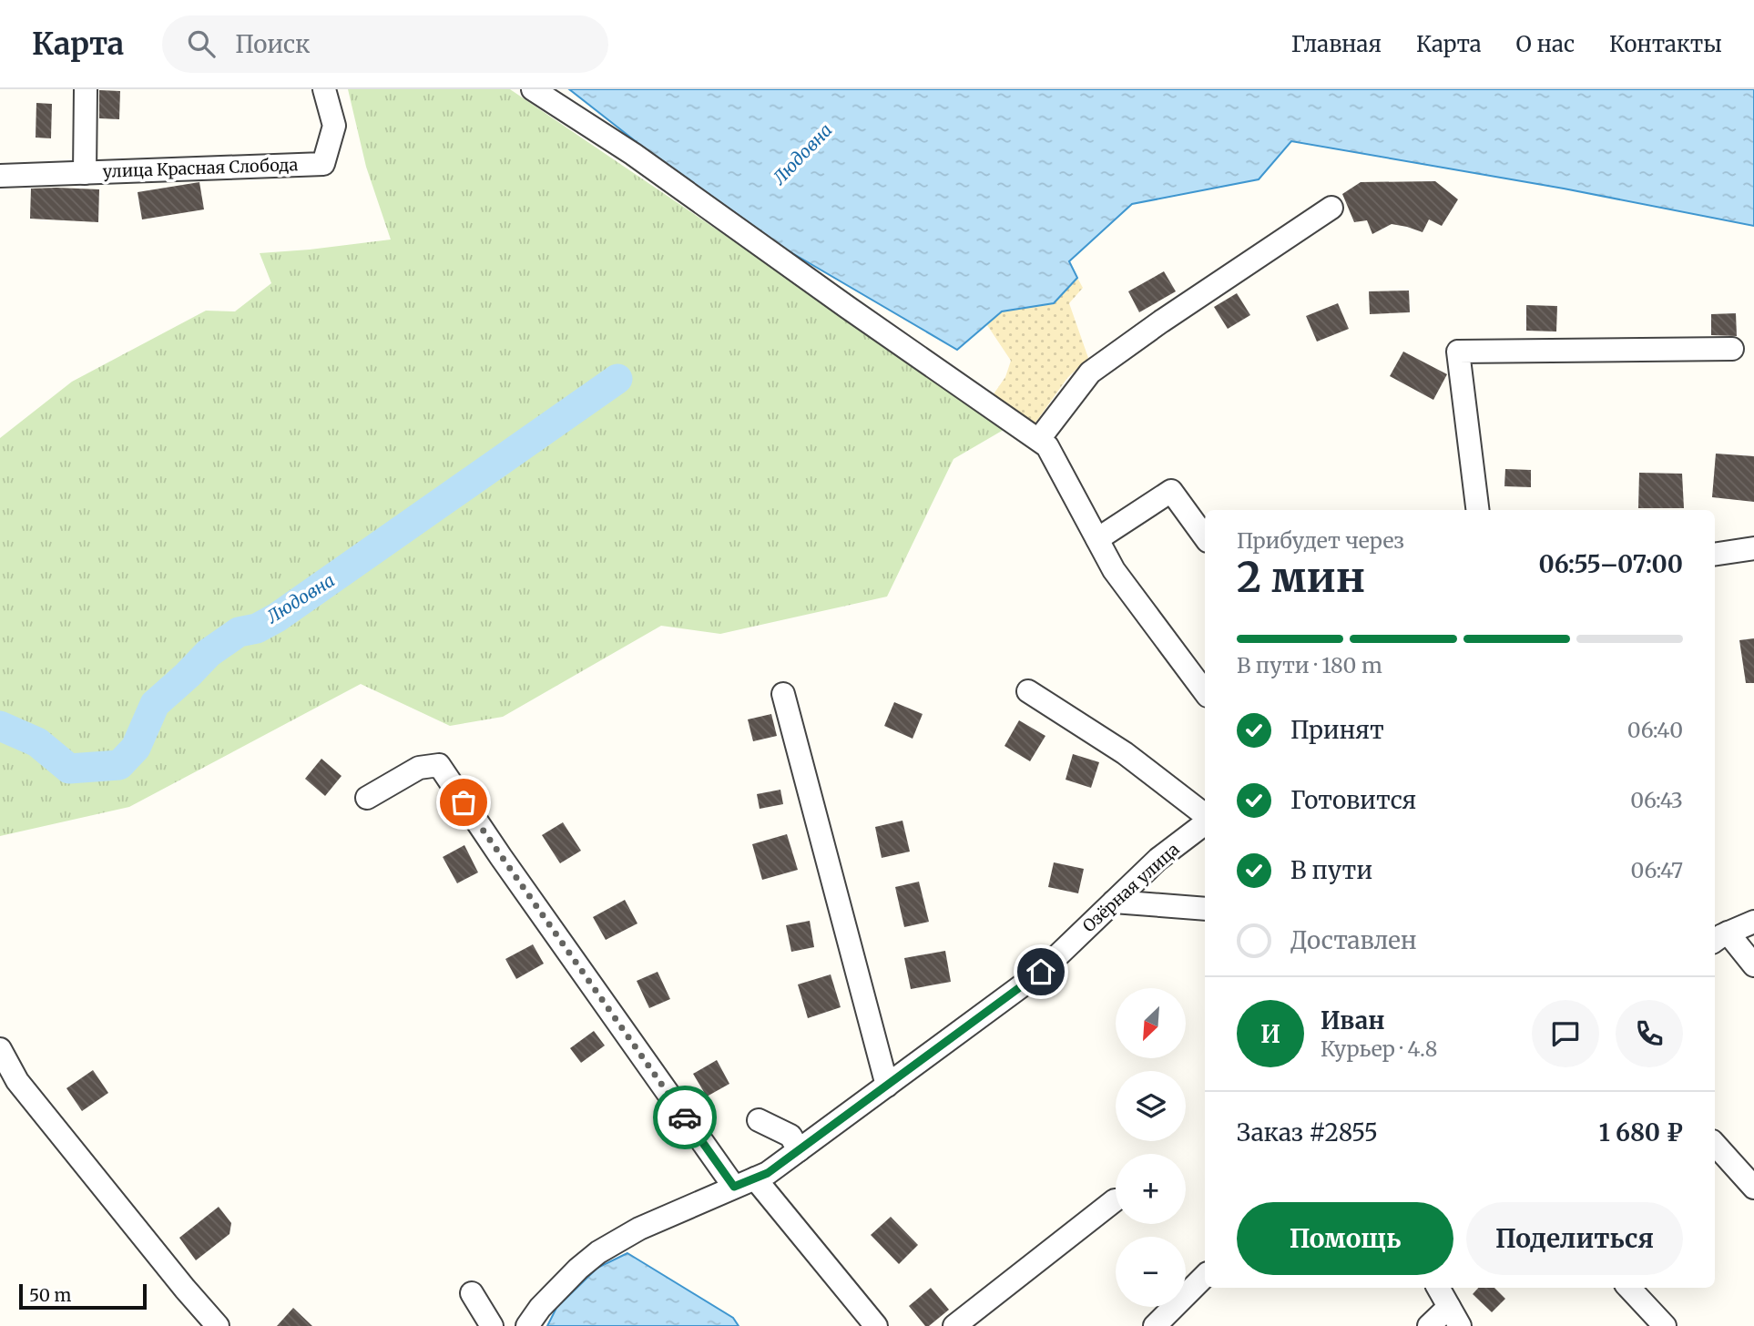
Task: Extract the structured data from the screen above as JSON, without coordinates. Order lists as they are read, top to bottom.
{
  "streets": {
    "street": ["улица Красная Слобода", "Озёрная улица"]
  },
  "water": ["Людовна"],
  "scale_bar": "50 m",
  "north": "bottom left",
  "page": {
    "header": "Карта",
    "search": "Поиск",
    "nav": [
      "Главная",
      "Карта",
      "О нас",
      "Контакты"
    ],
    "heading": ["2 мин", "Прибудет через", "06:55–07:00"],
    "panel": [
      "Иван",
      "Курьер · 4.8",
      "Заказ #2855",
      "1 680 ₽"
    ],
    "bar": "В пути · 180 m",
    "list": [
      ["Принят", "06:40"],
      ["Готовится", "06:43"],
      ["В пути", "06:47"],
      "Доставлен"
    ],
    "map_buttons": ["+", "−"],
    "round": "И",
    "buttons": ["Помощь", "Поделиться"],
    "scale": "50 m"
  }
}
